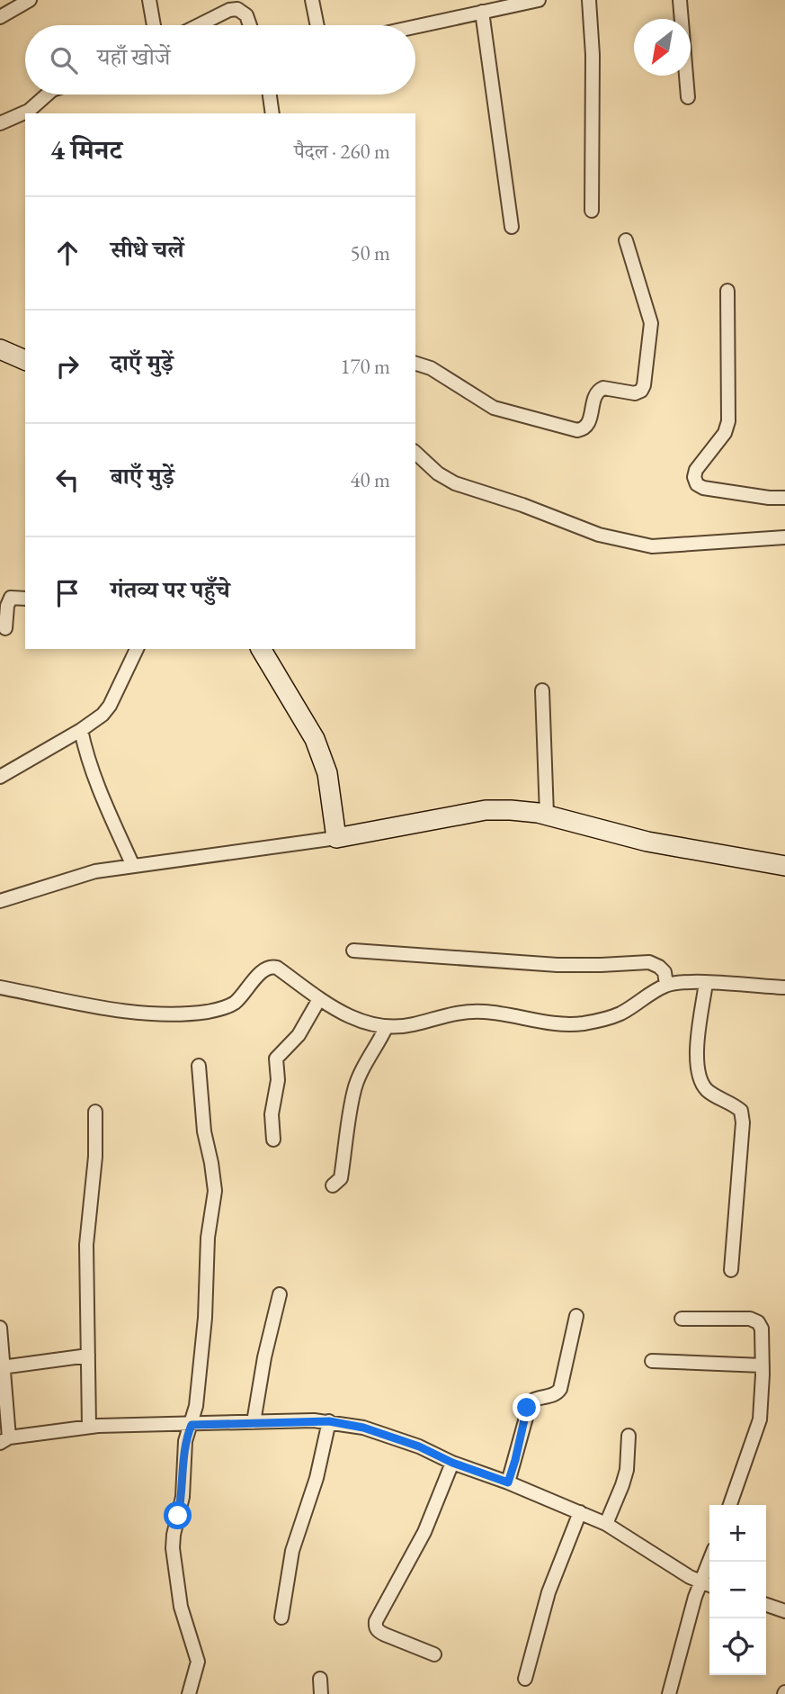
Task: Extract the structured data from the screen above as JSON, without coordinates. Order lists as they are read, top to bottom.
{
  "north": "bottom left",
  "page": {
    "search": "यहाँ खोजें",
    "heading": ["4 मिनट", "पैदल · 260 m"],
    "list": [
      ["सीधे चलें", "50 m"],
      ["दाएँ मुड़ें", "170 m"],
      ["बाएँ मुड़ें", "40 m"],
      "गंतव्य पर पहुँचे"
    ],
    "map_buttons": ["+", "−"]
  }
}
